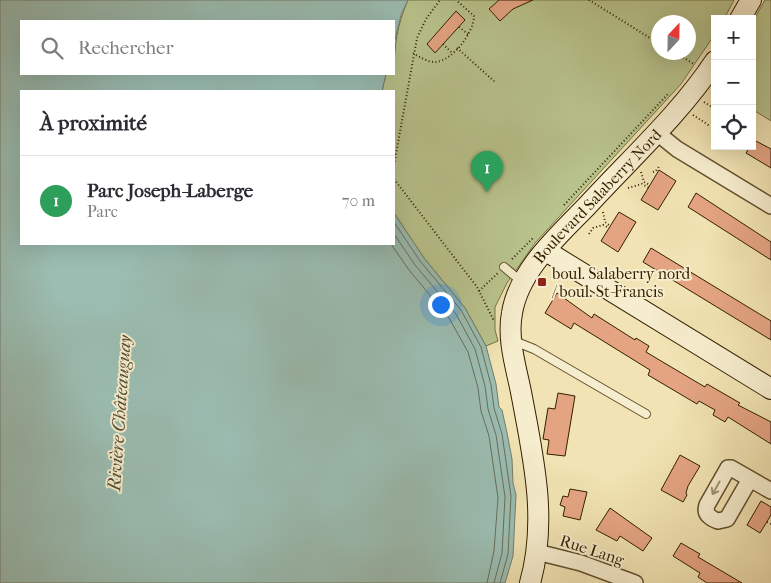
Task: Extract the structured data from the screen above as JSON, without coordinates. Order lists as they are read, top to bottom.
{
  "streets": {
    "street": ["Boulevard Salaberry Nord", "Rue Lang"]
  },
  "crossings": [
    ["Boulevard Salaberry Nord", "Rue Lang"]
  ],
  "water": ["Rivière Châteauguay"],
  "places": {
    "transit": ["boul. Salaberry nord / boul. St-Francis"]
  },
  "north": "top",
  "page": {
    "map_buttons": ["+", "−"],
    "search": "Rechercher",
    "heading": "À proximité",
    "pins": "1",
    "list": [
      {
        "mark": "1",
        "name": "Parc Joseph-Laberge",
        "note": "Parc",
        "value": "70 m"
      }
    ]
  }
}
